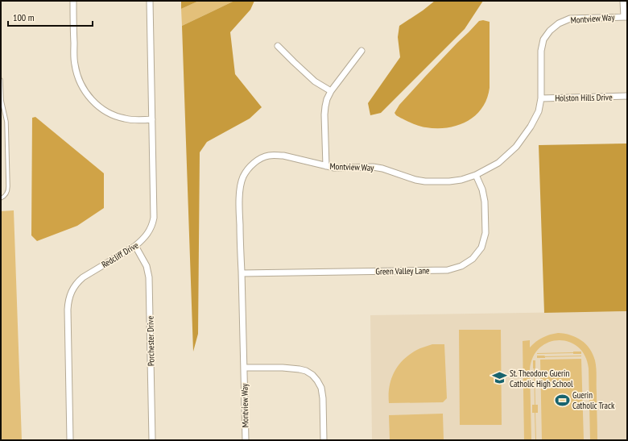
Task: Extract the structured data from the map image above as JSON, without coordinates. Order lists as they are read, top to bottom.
{
  "streets": {
    "street": [
      "Montview Way",
      "Holston Hills Drive",
      "Redcliff Drive",
      "Green Valley Lane",
      "Porchester Drive"
    ]
  },
  "crossings": [
    ["Montview Way", "Holston Hills Drive"],
    ["Montview Way", "Green Valley Lane"],
    ["Redcliff Drive", "Porchester Drive"]
  ],
  "places": {
    "school or university": ["St. Theodore Guerin Catholic High School"],
    "sports": ["Guerin Catholic Track"]
  },
  "scale_bar": "100 m"
}
